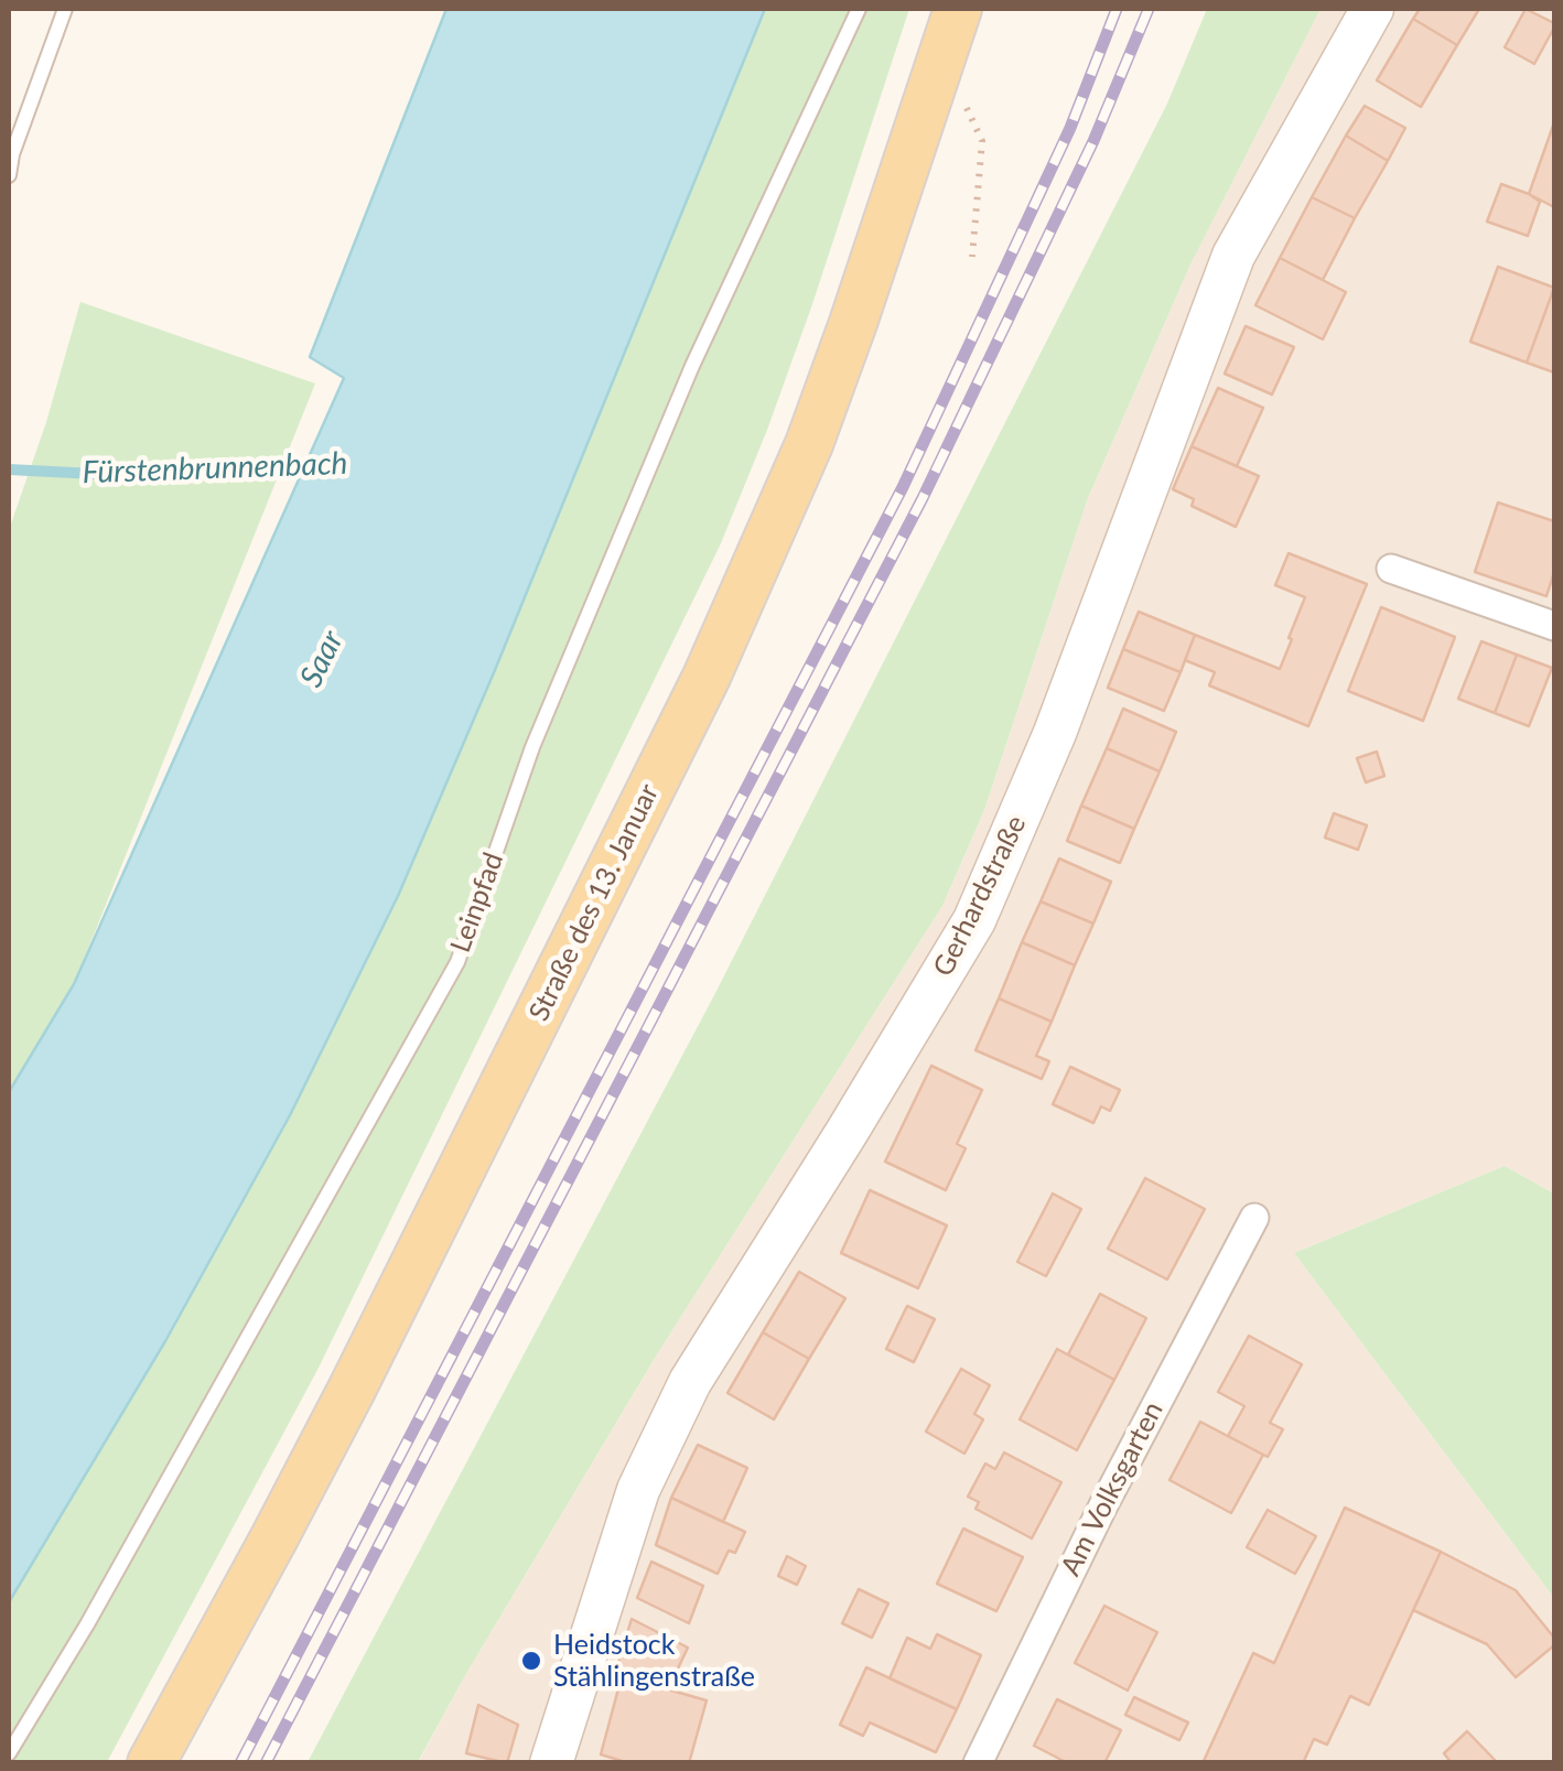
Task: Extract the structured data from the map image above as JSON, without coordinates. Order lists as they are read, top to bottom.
{
  "streets": {
    "main road": ["Straße des 13. Januar"],
    "street": ["Gerhardstraße", "Am Volksgarten"],
    "lane": ["Leinpfad"]
  },
  "water": ["Fürstenbrunnenbach", "Saar"],
  "places": ["Heidstock Stählingenstraße"]
}
